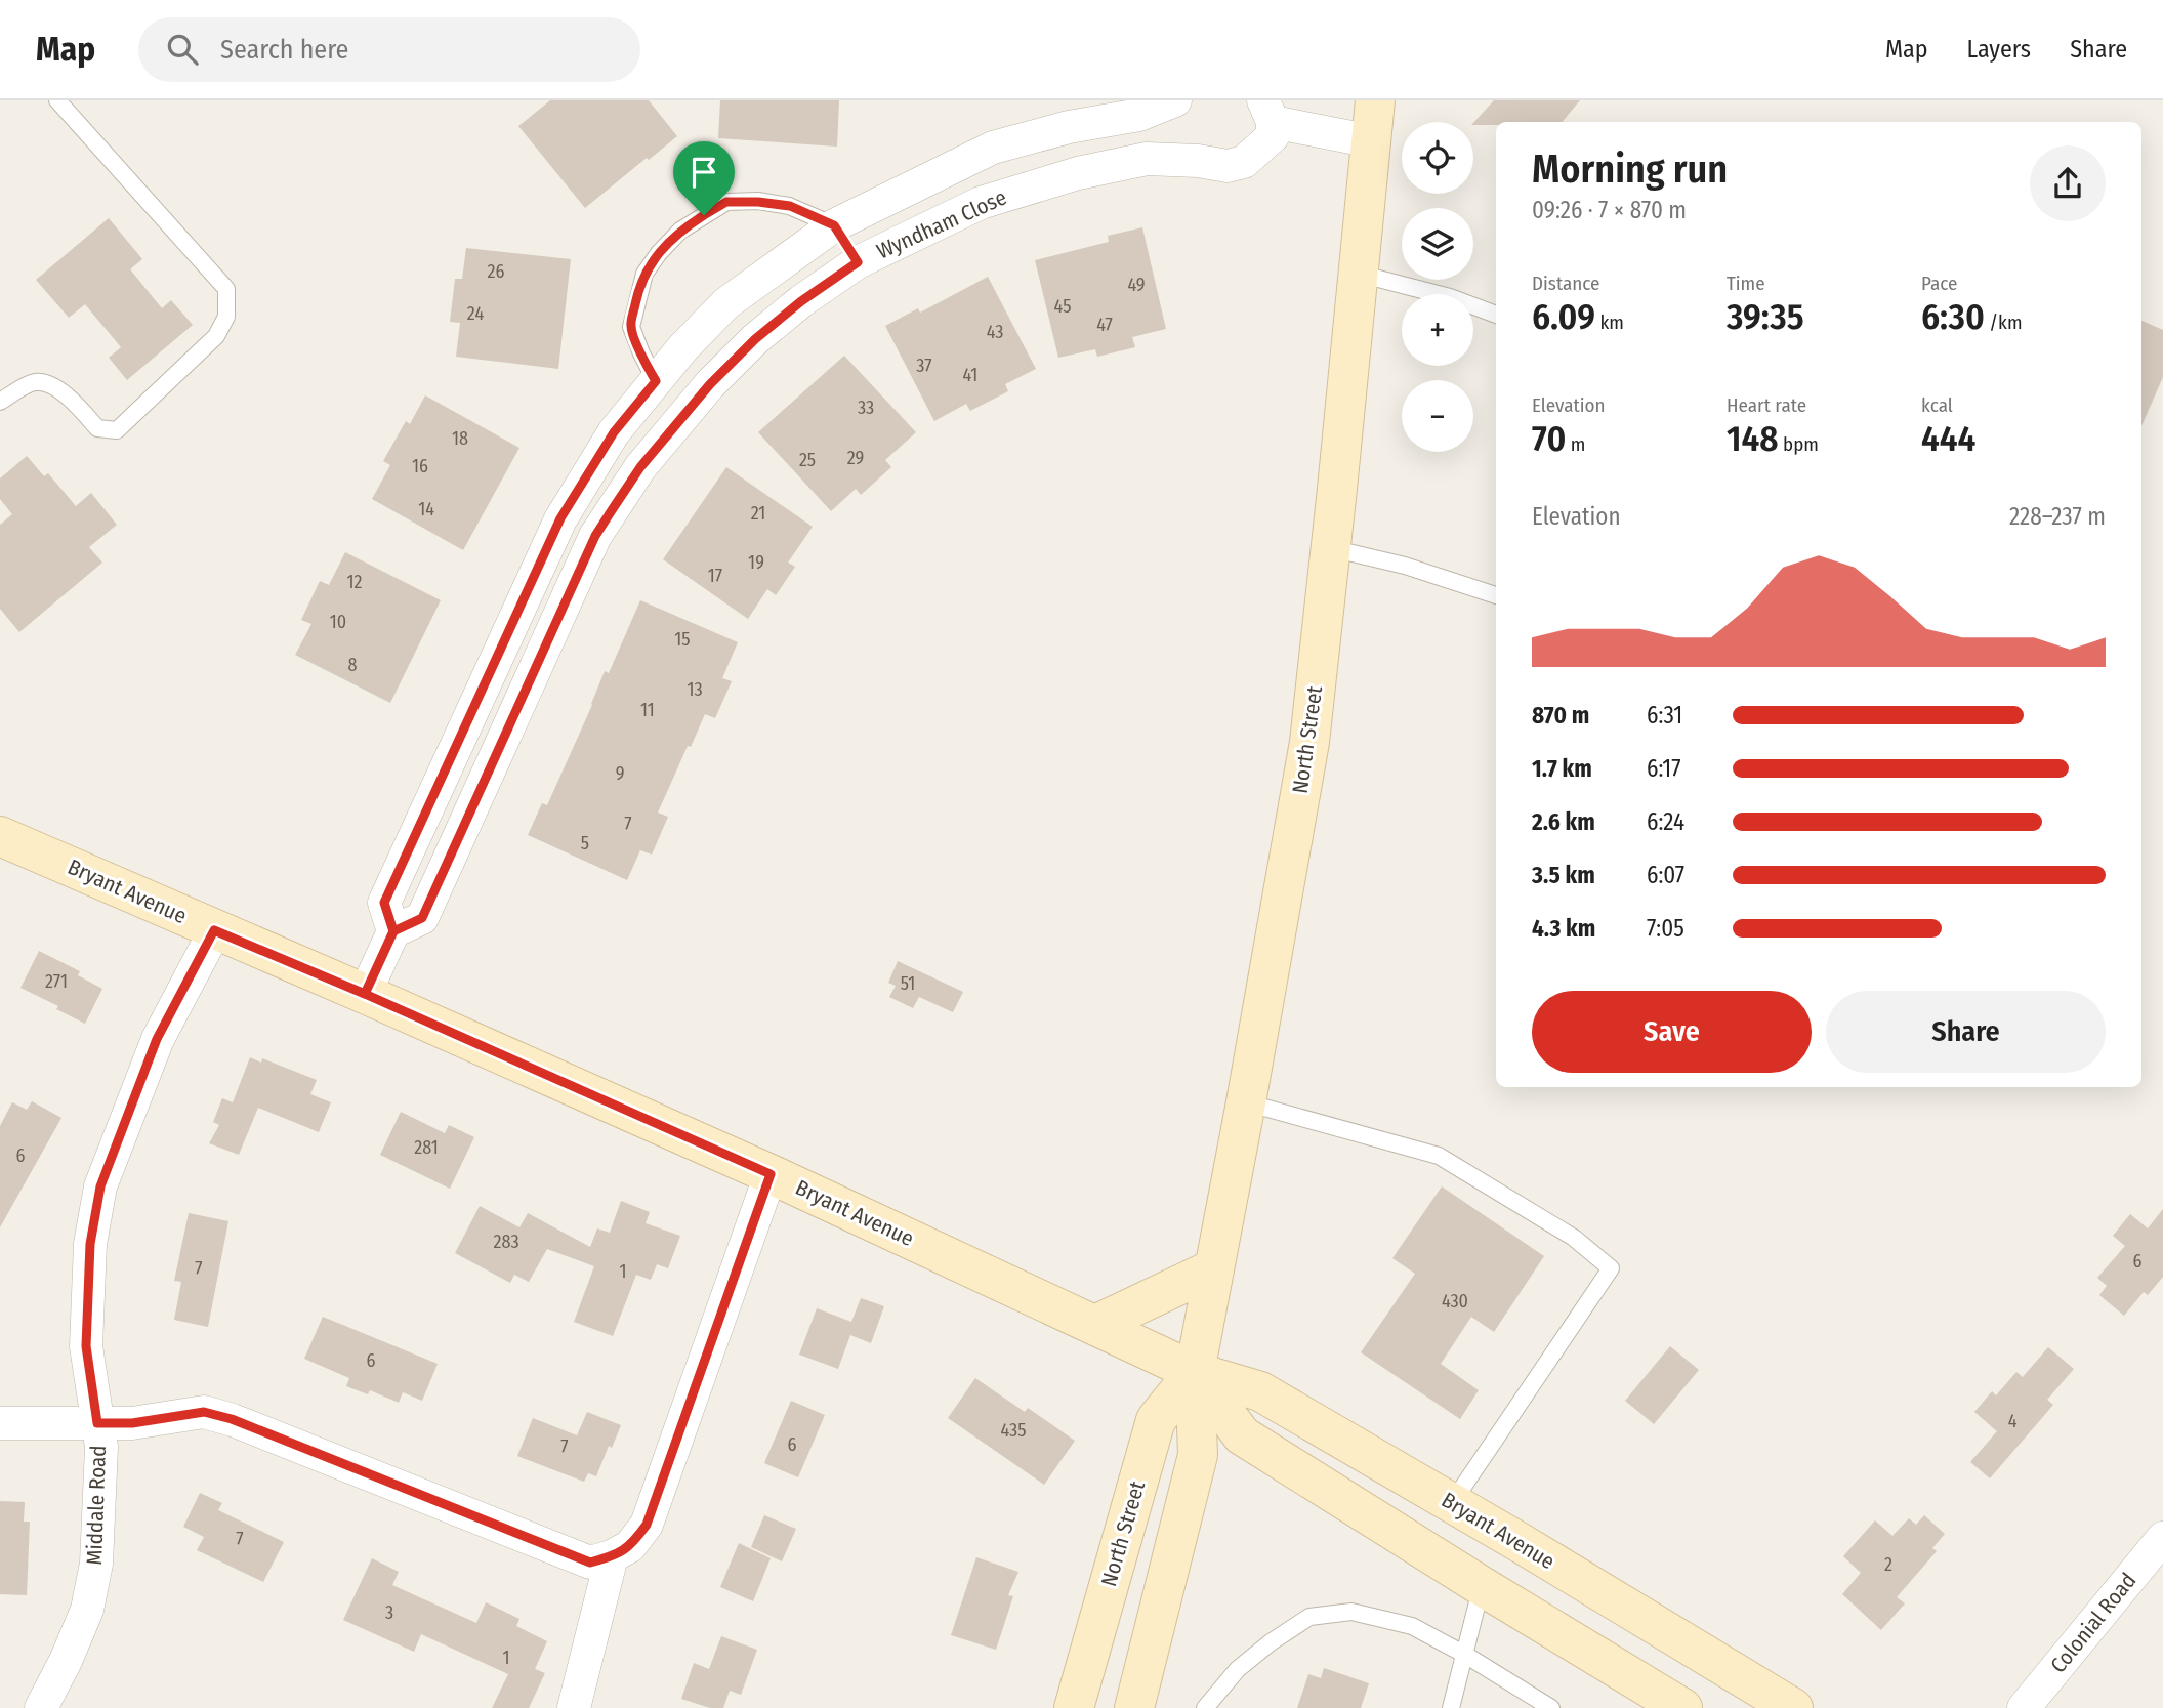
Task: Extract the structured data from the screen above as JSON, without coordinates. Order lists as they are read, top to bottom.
{
  "streets": {
    "main road": ["North Street", "Bryant Avenue"],
    "street": ["Wyndham Close", "Middale Road", "Colonial Road"]
  },
  "crossings": [
    ["Wyndham Close", "North Street"],
    ["North Street", "Bryant Avenue"],
    ["Bryant Avenue", "Middale Road"]
  ],
  "house_numbers": [
    "26",
    "49",
    "45",
    "24",
    "47",
    "43",
    "37",
    "41",
    "33",
    "18",
    "29",
    "25",
    "16",
    "14",
    "21",
    "19",
    "17",
    "12",
    "10",
    "15",
    "8",
    "13",
    "11",
    "9",
    "7",
    "5",
    "271",
    "51",
    "281",
    "6",
    "283",
    "6",
    "7",
    "1",
    "430",
    "6",
    "4",
    "435",
    "6",
    "7",
    "7",
    "2",
    "3",
    "1"
  ],
  "page": {
    "header": "Map",
    "search": "Search here",
    "nav": ["Map", "Layers", "Share"],
    "map_buttons": ["+", "−"],
    "heading": ["Morning run", "09:26 · 7 × 870 m"],
    "stats": [
      ["Distance", "6.09 km"],
      ["Time", "39:35"],
      ["Pace", "6:30 /km"],
      ["Elevation", "70 m"],
      ["Heart rate", "148 bpm"],
      ["kcal", "444"]
    ],
    "chart": ["Elevation", "228–237 m"],
    "list": [
      {
        "name": "870 m",
        "note": "6:31"
      },
      {
        "name": "1.7 km",
        "note": "6:17"
      },
      {
        "name": "2.6 km",
        "note": "6:24"
      },
      {
        "name": "3.5 km",
        "note": "6:07"
      },
      {
        "name": "4.3 km",
        "note": "7:05"
      }
    ],
    "buttons": ["Save", "Share"]
  }
}
